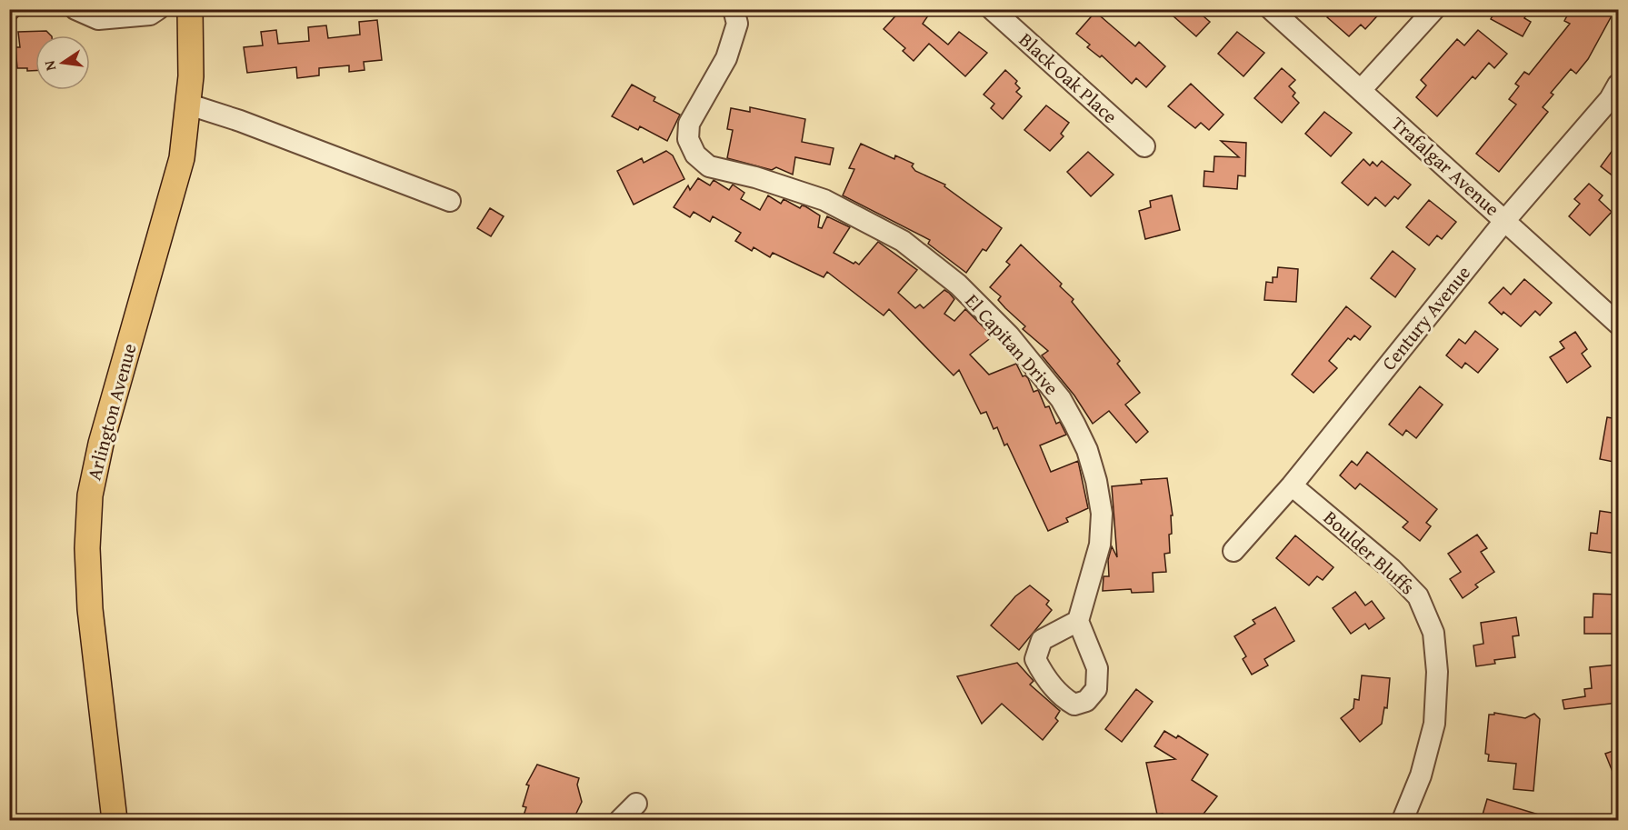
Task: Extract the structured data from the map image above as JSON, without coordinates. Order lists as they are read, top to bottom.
{
  "streets": {
    "main road": ["Arlington Avenue"],
    "street": [
      "Black Oak Place",
      "Trafalgar Avenue",
      "Century Avenue",
      "El Capitan Drive",
      "Boulder Bluffs"
    ]
  },
  "crossings": [
    ["Trafalgar Avenue", "Century Avenue"],
    ["Century Avenue", "Boulder Bluffs"]
  ],
  "north": "left"
}
